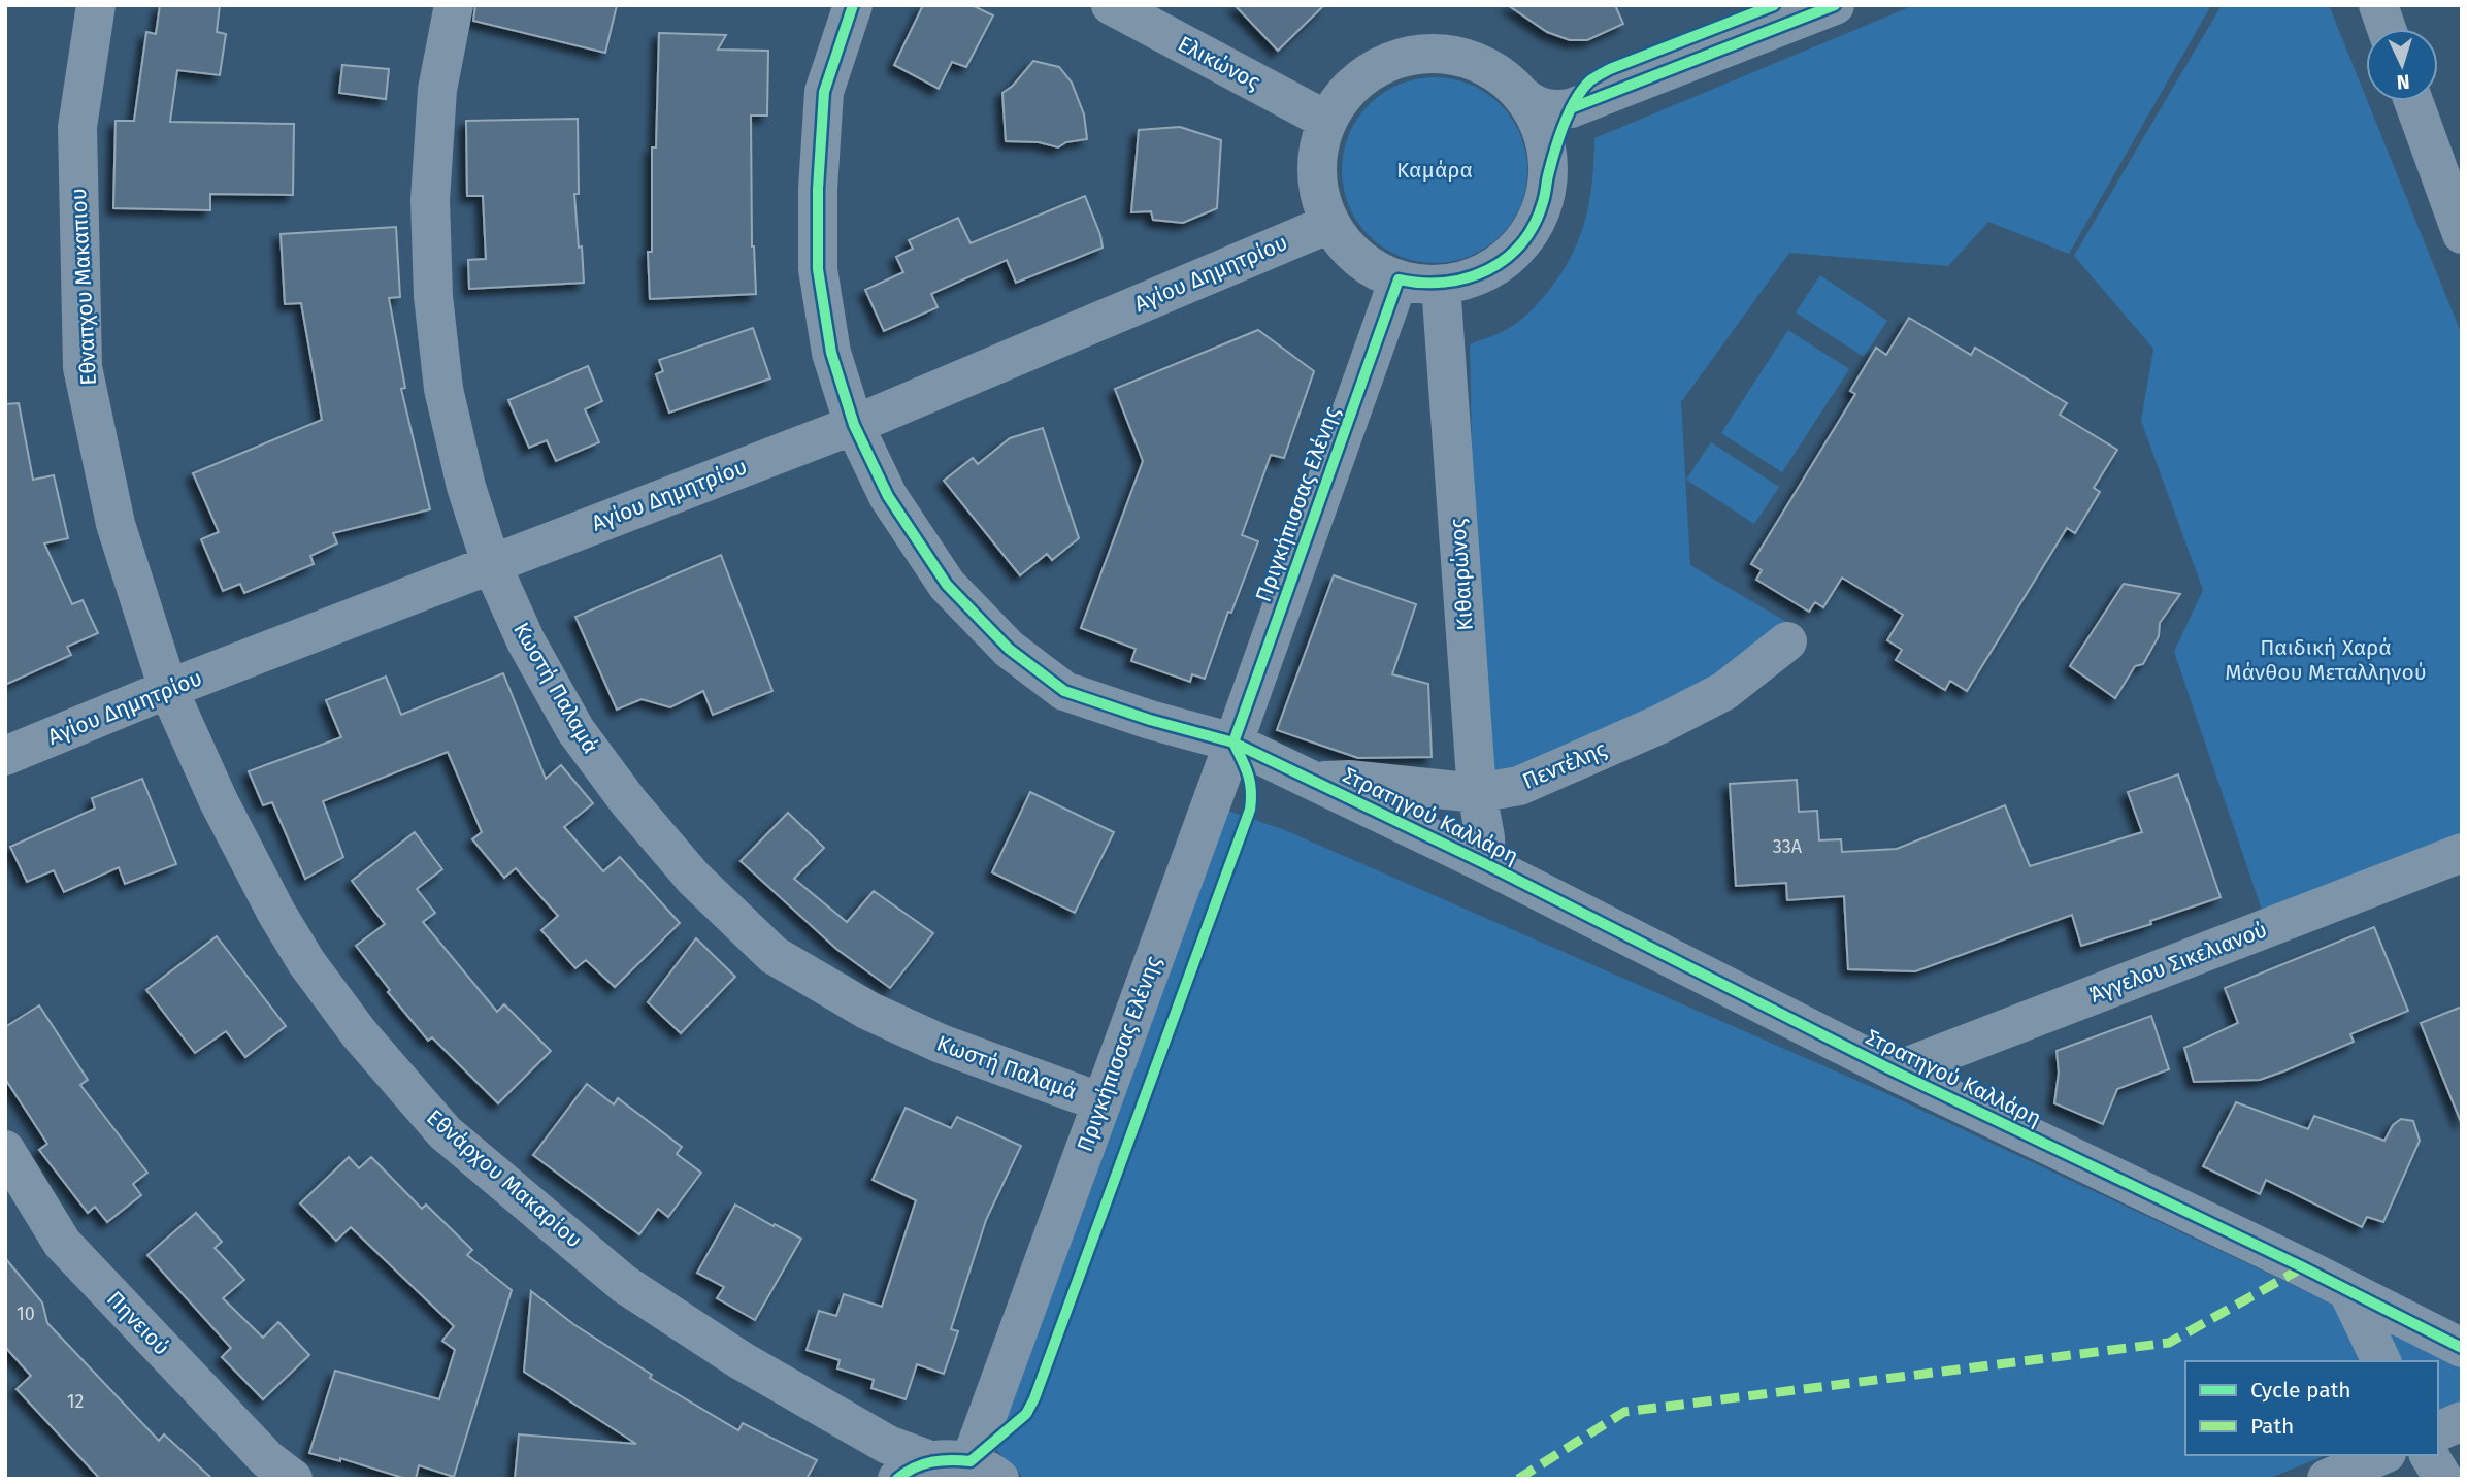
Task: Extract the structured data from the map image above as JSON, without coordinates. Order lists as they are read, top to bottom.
{
  "streets": {
    "street": [
      "Ελικώνος",
      "Αγίου Δημητρίου",
      "Εθναπχου Μακαπιου",
      "Πριγκήπισσας Ελένης",
      "Κιθαιρώνος",
      "Κωστή Παλαμά",
      "Πεντέλης",
      "Στρατηγού Καλλάρη",
      "Άγγελου Σικελιανού",
      "Εθνάρχου Μακαρίου",
      "Πηνειού"
    ]
  },
  "crossings": [
    ["Ελικώνος", "Αγίου Δημητρίου"],
    ["Ελικώνος", "Πριγκήπισσας Ελένης"],
    ["Ελικώνος", "Κιθαιρώνος"],
    ["Αγίου Δημητρίου", "Εθναπχου Μακαπιου"],
    ["Αγίου Δημητρίου", "Πριγκήπισσας Ελένης"],
    ["Αγίου Δημητρίου", "Κιθαιρώνος"],
    ["Αγίου Δημητρίου", "Κωστή Παλαμά"],
    ["Αγίου Δημητρίου", "Στρατηγού Καλλάρη"],
    ["Αγίου Δημητρίου", "Εθνάρχου Μακαρίου"],
    ["Εθναπχου Μακαπιου", "Εθνάρχου Μακαρίου"],
    ["Πριγκήπισσας Ελένης", "Κιθαιρώνος"],
    ["Πριγκήπισσας Ελένης", "Κωστή Παλαμά"],
    ["Πριγκήπισσας Ελένης", "Στρατηγού Καλλάρη"],
    ["Πριγκήπισσας Ελένης", "Εθνάρχου Μακαρίου"],
    ["Κιθαιρώνος", "Πεντέλης"],
    ["Κιθαιρώνος", "Στρατηγού Καλλάρη"],
    ["Πεντέλης", "Στρατηγού Καλλάρη"],
    ["Στρατηγού Καλλάρη", "Άγγελου Σικελιανού"]
  ],
  "parks": ["Καμάρα", "Παιδική Χαρά Μάνθου Μεταλληνού"],
  "house_numbers": ["33A", "10", "12"],
  "legend": ["Cycle path", "Path"],
  "north": "bottom"
}
